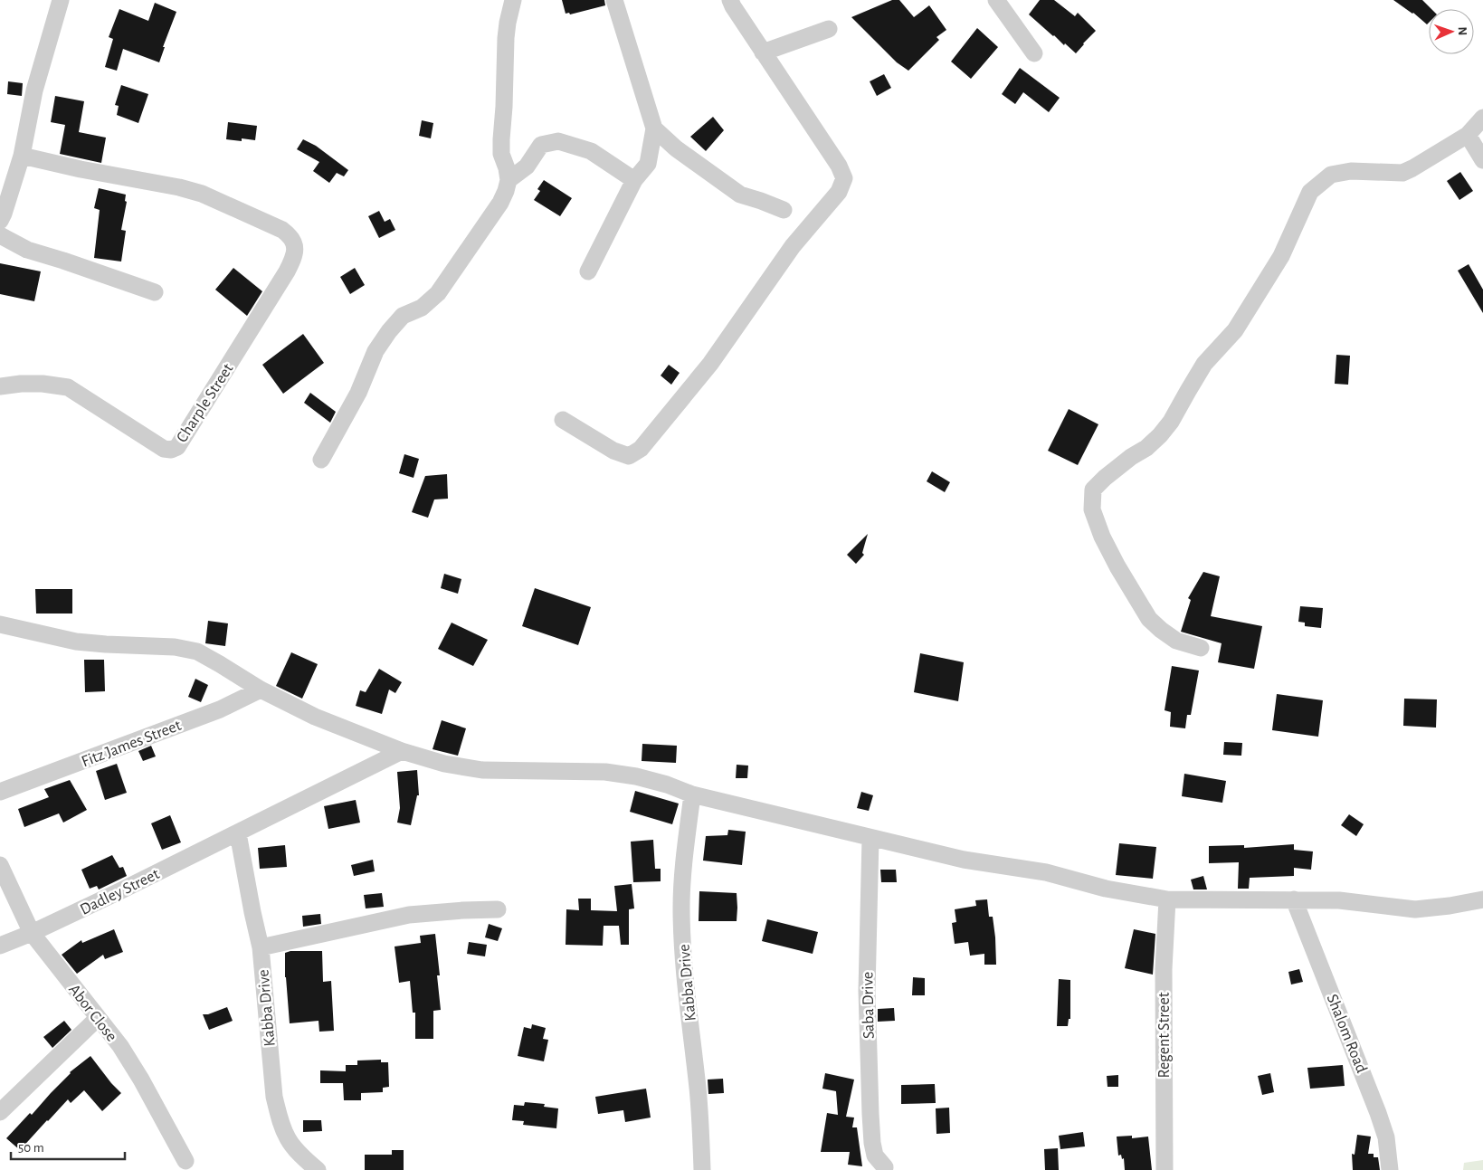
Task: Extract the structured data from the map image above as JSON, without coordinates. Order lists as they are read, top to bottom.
{
  "streets": {
    "street": [
      "Charple Street",
      "Fitz James Street",
      "Dadley Street",
      "Kabba Drive",
      "Saba Drive",
      "Abor Close",
      "Shalom Road",
      "Regent Street"
    ]
  },
  "crossings": [
    ["Dadley Street", "Kabba Drive"],
    ["Dadley Street", "Abor Close"]
  ],
  "scale_bar": "50 m",
  "north": "right"
}
